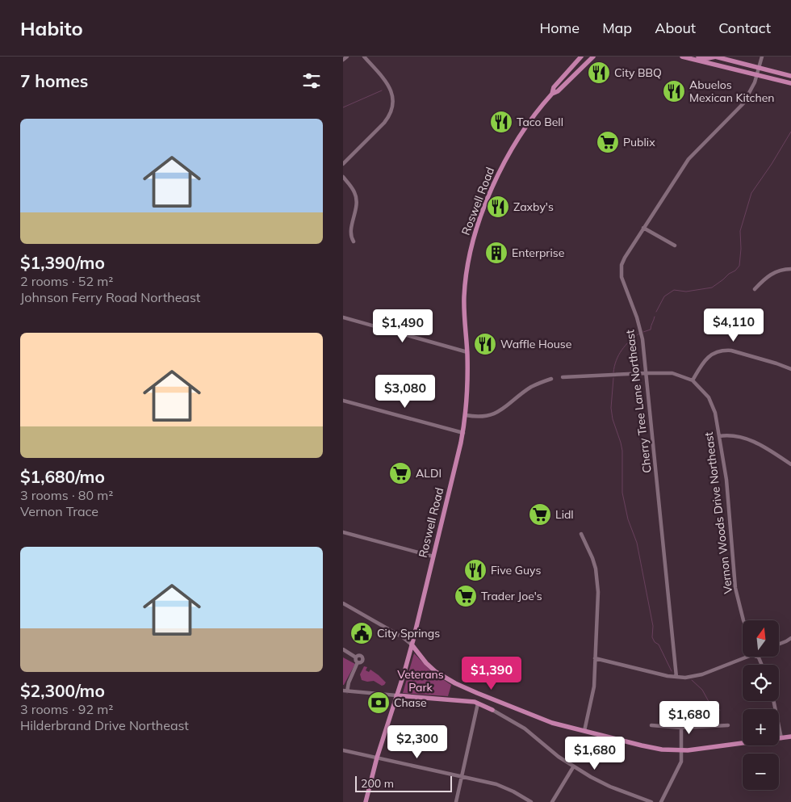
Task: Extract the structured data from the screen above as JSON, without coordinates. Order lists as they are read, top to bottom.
{
  "streets": {
    "main road": ["Roswell Road"],
    "street": ["Cherry Tree Lane Northeast", "Vernon Woods Drive Northeast"]
  },
  "crossings": [
    ["Cherry Tree Lane Northeast", "Vernon Woods Drive Northeast"]
  ],
  "parks": ["Veterans Park"],
  "places": {
    "restaurant": [
      "City BBQ",
      "Abuelos Mexican Kitchen",
      "Taco Bell",
      "Zaxby's",
      "Waffle House",
      "Five Guys"
    ],
    "supermarket": [
      "Publix",
      "ALDI",
      "Lidl",
      "Trader Joe's"
    ],
    "building": ["Enterprise"],
    "public building": ["City Springs"],
    "bank": ["Chase"]
  },
  "scale_bar": "200 m",
  "north": "top",
  "page": {
    "header": "Habito",
    "nav": [
      "Home",
      "Map",
      "About",
      "Contact"
    ],
    "heading": "7 homes",
    "list": [
      {
        "name": "$1,390/mo",
        "note": "2 rooms · 52 m² · Johnson Ferry Road Northeast"
      },
      {
        "name": "$1,680/mo",
        "note": "3 rooms · 80 m² · Vernon Trace"
      },
      {
        "name": "$2,300/mo",
        "note": "3 rooms · 92 m² · Hilderbrand Drive Northeast"
      }
    ],
    "price": [
      "$4,110",
      "$1,490",
      "$3,080",
      "$1,390",
      "$1,680",
      "$2,300",
      "$1,680"
    ],
    "map_buttons": ["+", "−"],
    "scale": "200 m"
  }
}
